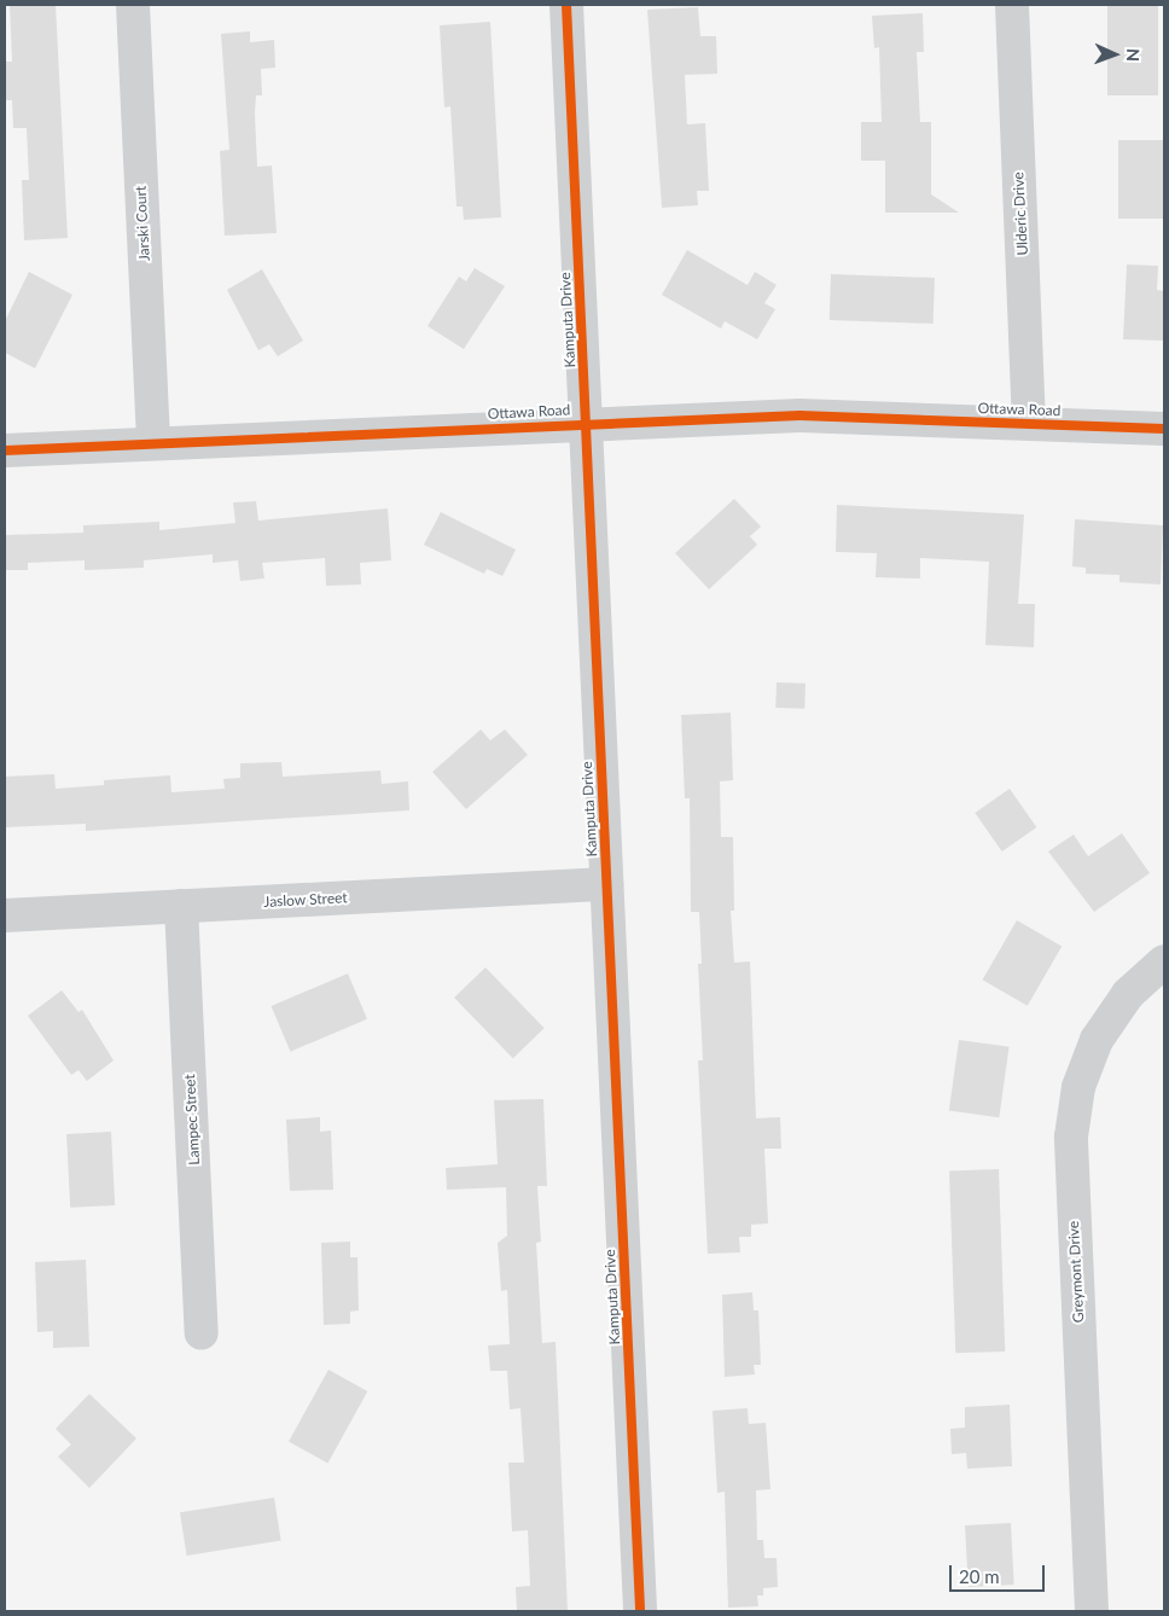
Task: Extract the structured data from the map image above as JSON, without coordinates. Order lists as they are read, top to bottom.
{
  "streets": {
    "street": [
      "Ulderic Drive",
      "Jarski Court",
      "Kamputa Drive",
      "Ottawa Road",
      "Jaslow Street",
      "Lampec Street",
      "Greymont Drive"
    ]
  },
  "crossings": [
    ["Ulderic Drive", "Ottawa Road"],
    ["Jarski Court", "Ottawa Road"],
    ["Kamputa Drive", "Ottawa Road"],
    ["Kamputa Drive", "Jaslow Street"],
    ["Jaslow Street", "Lampec Street"]
  ],
  "scale_bar": "20 m",
  "north": "right"
}
